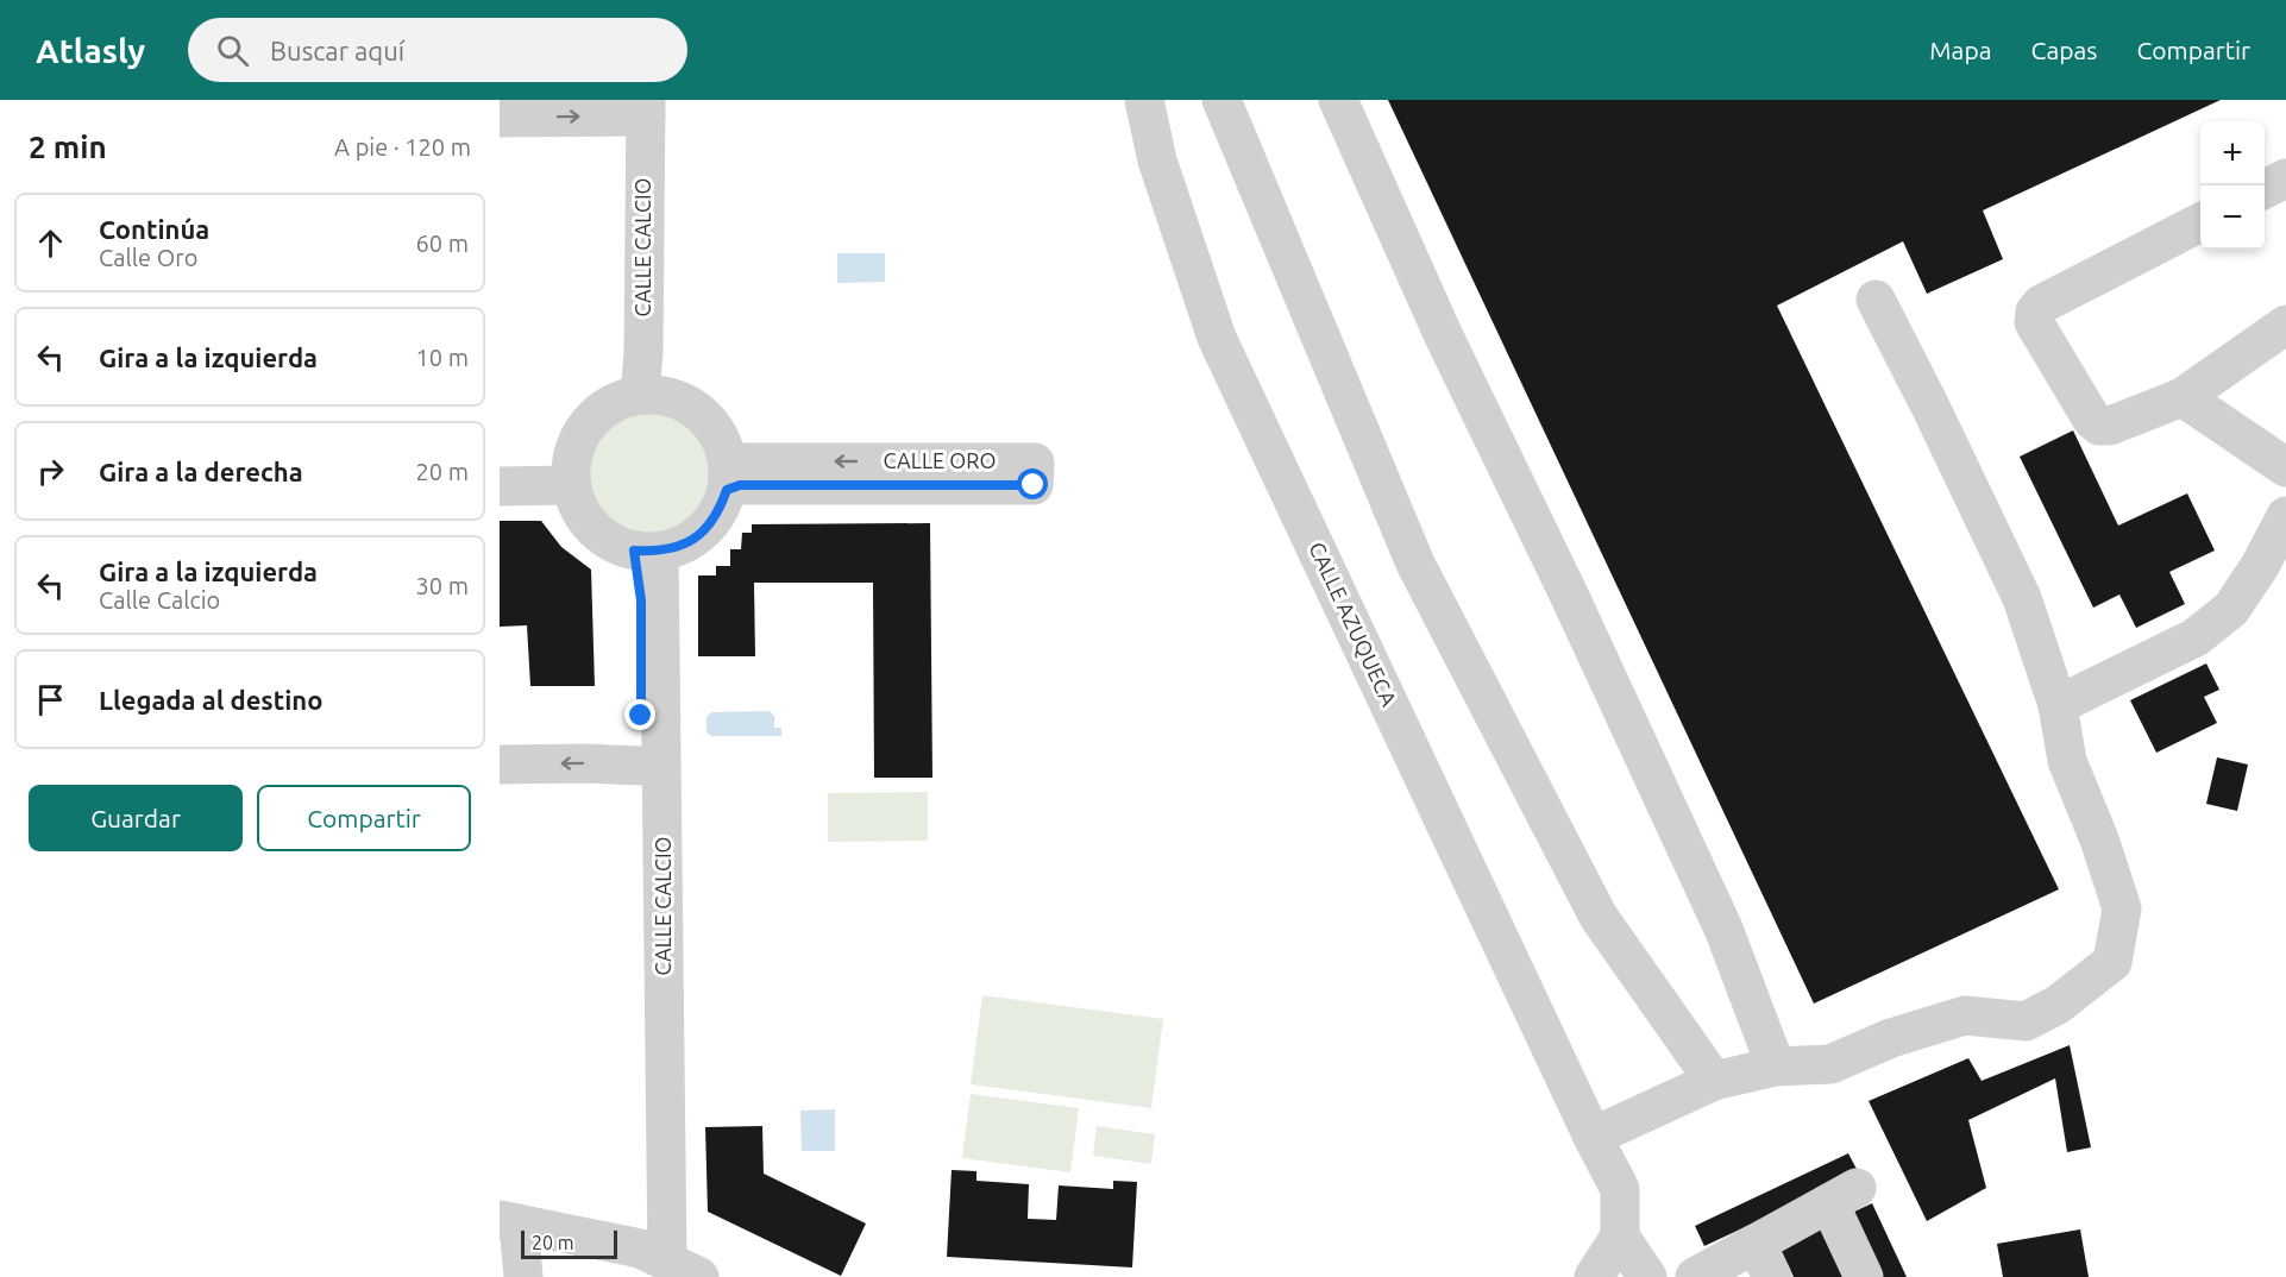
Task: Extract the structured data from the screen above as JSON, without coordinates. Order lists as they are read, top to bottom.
{
  "streets": {
    "street": ["CALLE CALCIO", "CALLE ORO", "CALLE AZUQUECA"]
  },
  "crossings": [
    ["CALLE CALCIO", "CALLE ORO"]
  ],
  "scale_bar": "20 m",
  "page": {
    "header": "Atlasly",
    "search": "Buscar aquí",
    "nav": ["Mapa", "Capas", "Compartir"],
    "heading": ["2 min", "A pie · 120 m"],
    "map_buttons": ["+", "−"],
    "list": [
      ["Continúa", "Calle Oro", "60 m"],
      ["Gira a la izquierda", "10 m"],
      ["Gira a la derecha", "20 m"],
      ["Gira a la izquierda", "Calle Calcio", "30 m"],
      "Llegada al destino"
    ],
    "buttons": ["Guardar", "Compartir"],
    "scale": "20 m"
  }
}
